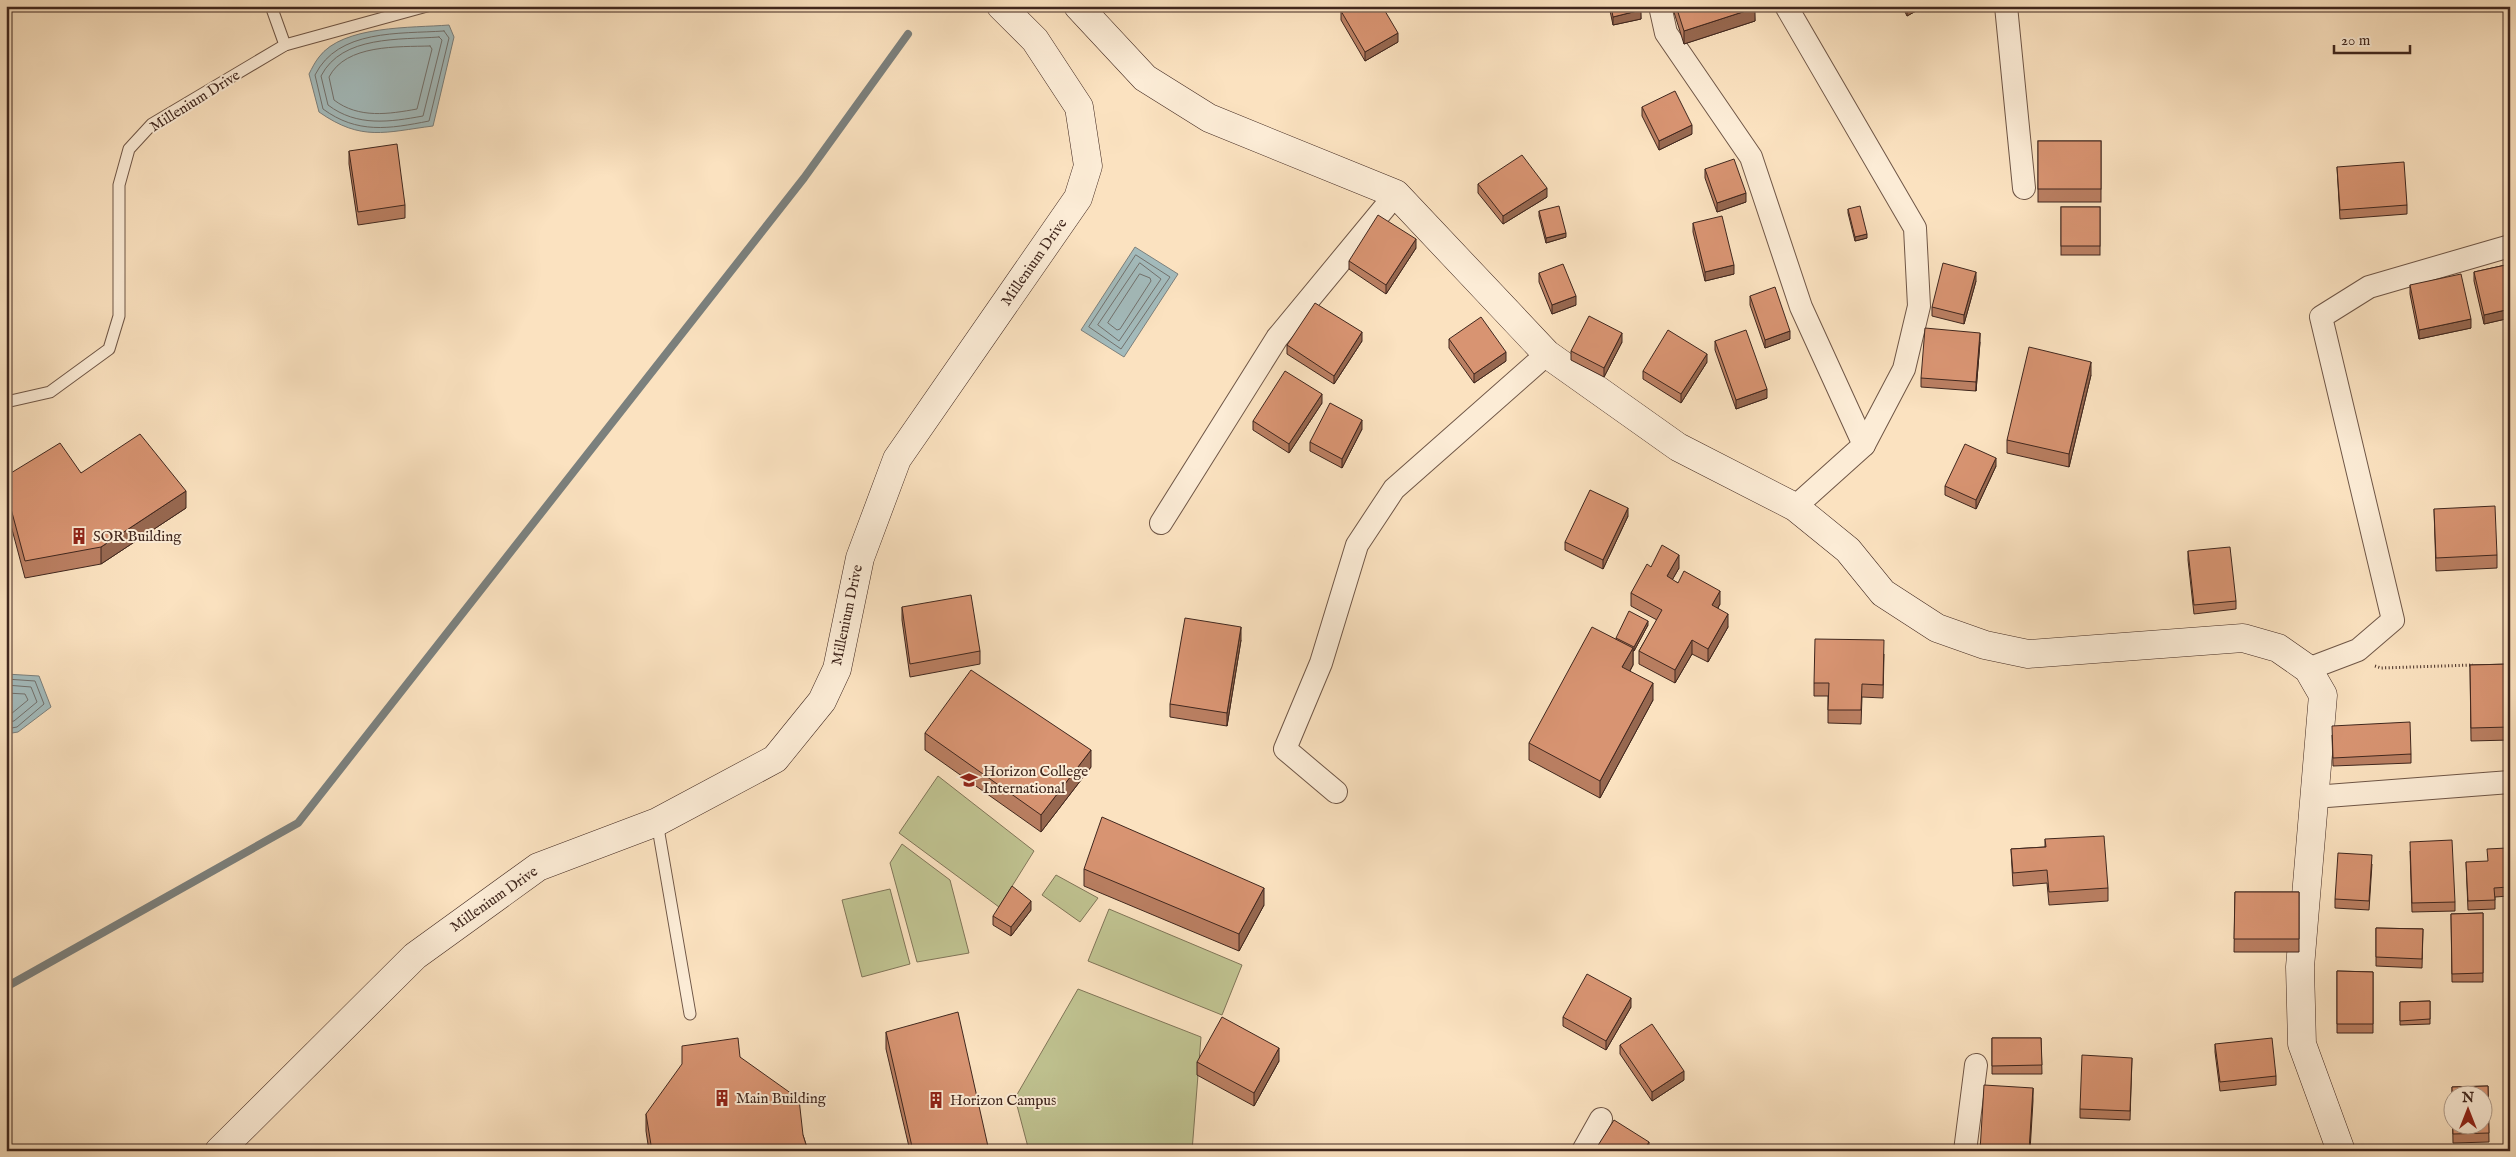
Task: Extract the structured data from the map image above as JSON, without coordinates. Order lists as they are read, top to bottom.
{
  "streets": {
    "street": ["Millenium Drive"]
  },
  "places": {
    "building": ["SOR Building", "Main Building", "Horizon Campus"],
    "school or university": ["Horizon College International"]
  },
  "scale_bar": "20 m",
  "north": "top"
}
